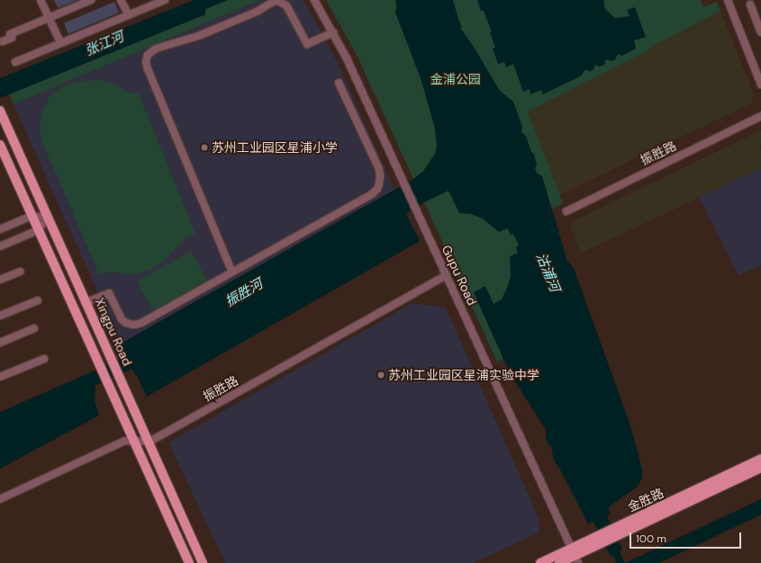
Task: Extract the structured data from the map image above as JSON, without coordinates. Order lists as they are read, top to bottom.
{
  "streets": {
    "main road": ["Xingpu Road", "金胜路"],
    "street": ["振胜路", "Gupu Road"]
  },
  "crossings": [
    ["振胜路", "Gupu Road"],
    ["振胜路", "Xingpu Road"],
    ["Gupu Road", "金胜路"]
  ],
  "water": ["张江河", "沽浦河", "振胜河"],
  "parks": ["金浦公园"],
  "places": ["苏州工业园区星浦小学", "苏州工业园区星浦实验中学"],
  "scale_bar": "100 m"
}
